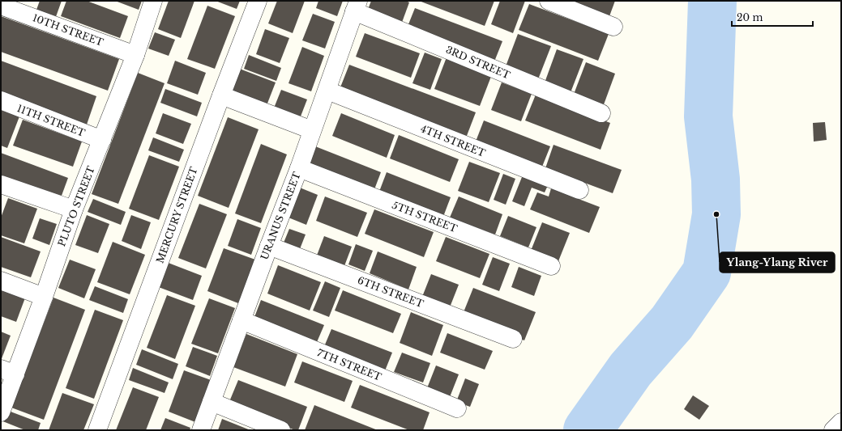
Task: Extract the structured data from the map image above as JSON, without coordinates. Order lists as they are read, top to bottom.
{
  "streets": {
    "street": [
      "10TH STREET",
      "3RD STREET",
      "11TH STREET",
      "4TH STREET",
      "PLUTO STREET",
      "MERCURY STREET",
      "URANUS STREET",
      "5TH STREET",
      "6TH STREET",
      "7TH STREET"
    ]
  },
  "crossings": [
    ["10TH STREET", "PLUTO STREET"],
    ["3RD STREET", "URANUS STREET"],
    ["11TH STREET", "PLUTO STREET"],
    ["4TH STREET", "URANUS STREET"],
    ["URANUS STREET", "5TH STREET"],
    ["URANUS STREET", "6TH STREET"],
    ["URANUS STREET", "7TH STREET"]
  ],
  "places": ["Ylang-Ylang River"],
  "scale_bar": "20 m"
}
